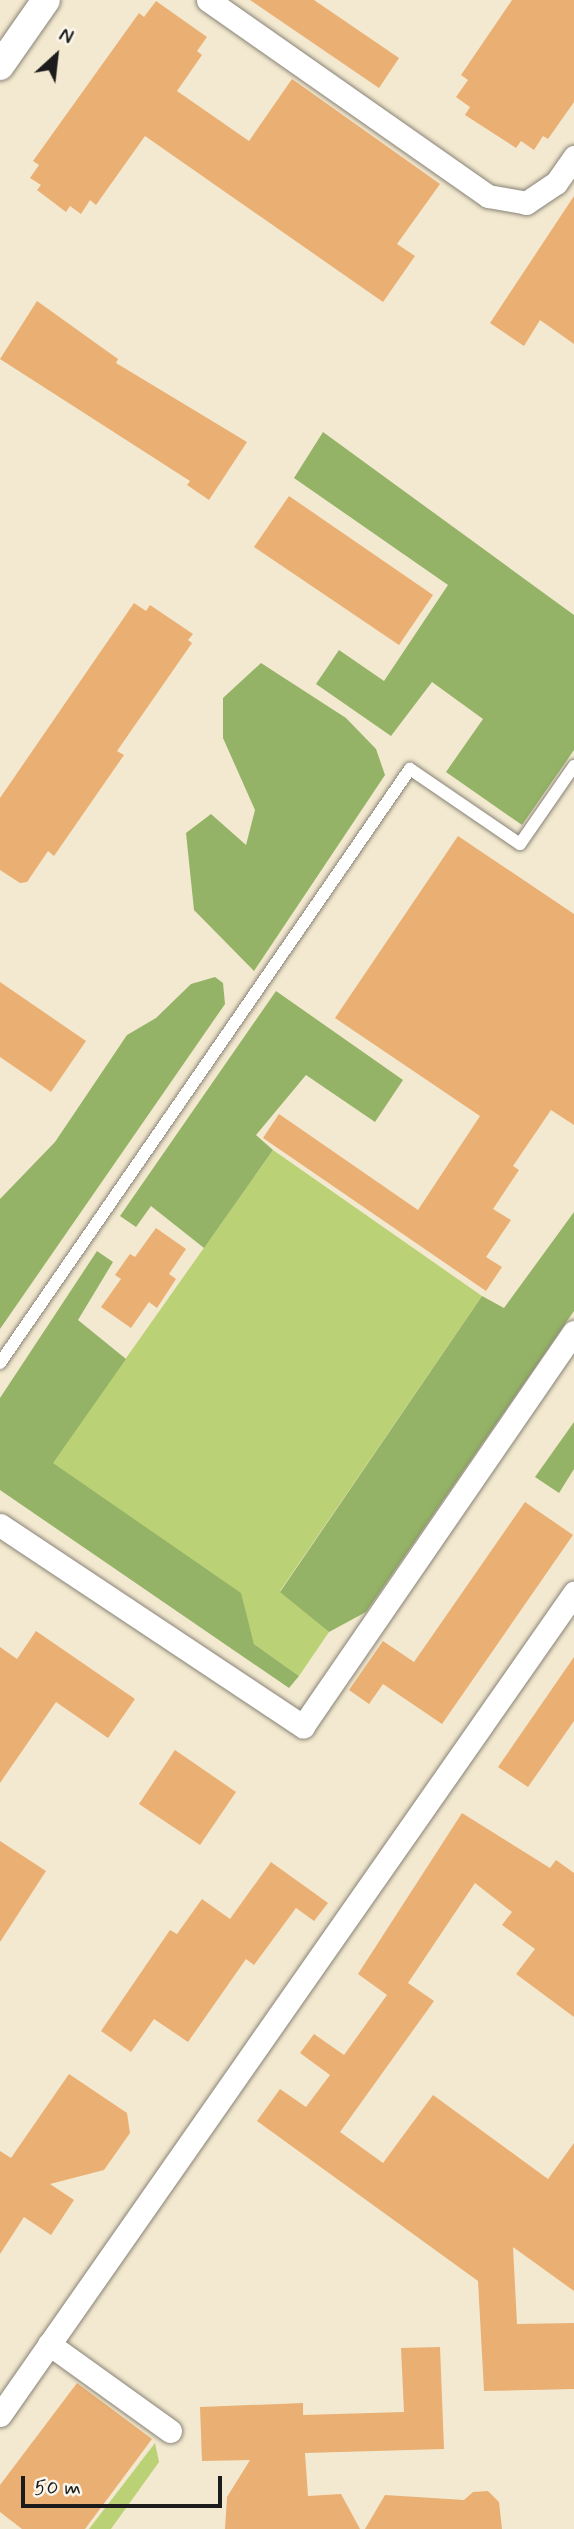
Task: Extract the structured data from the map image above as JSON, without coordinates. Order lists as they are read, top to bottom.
{
  "scale_bar": "50 m",
  "north": "top right"
}
